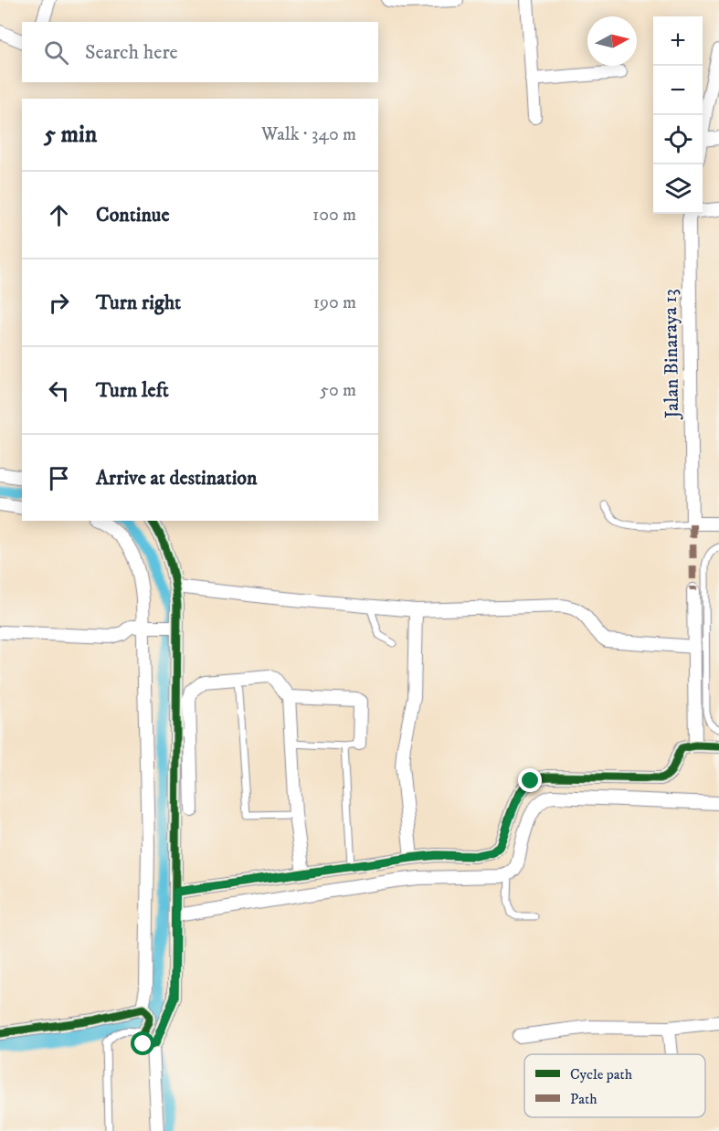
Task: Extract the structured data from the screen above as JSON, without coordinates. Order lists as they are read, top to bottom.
{
  "streets": {
    "street": ["Jalan Binaraya 13"]
  },
  "legend": ["Cycle path", "Path"],
  "north": "right",
  "page": {
    "map_buttons": ["+", "−"],
    "search": "Search here",
    "heading": ["5 min", "Walk · 340 m"],
    "list": [
      ["Continue", "100 m"],
      ["Turn right", "190 m"],
      ["Turn left", "50 m"],
      "Arrive at destination"
    ]
  }
}
